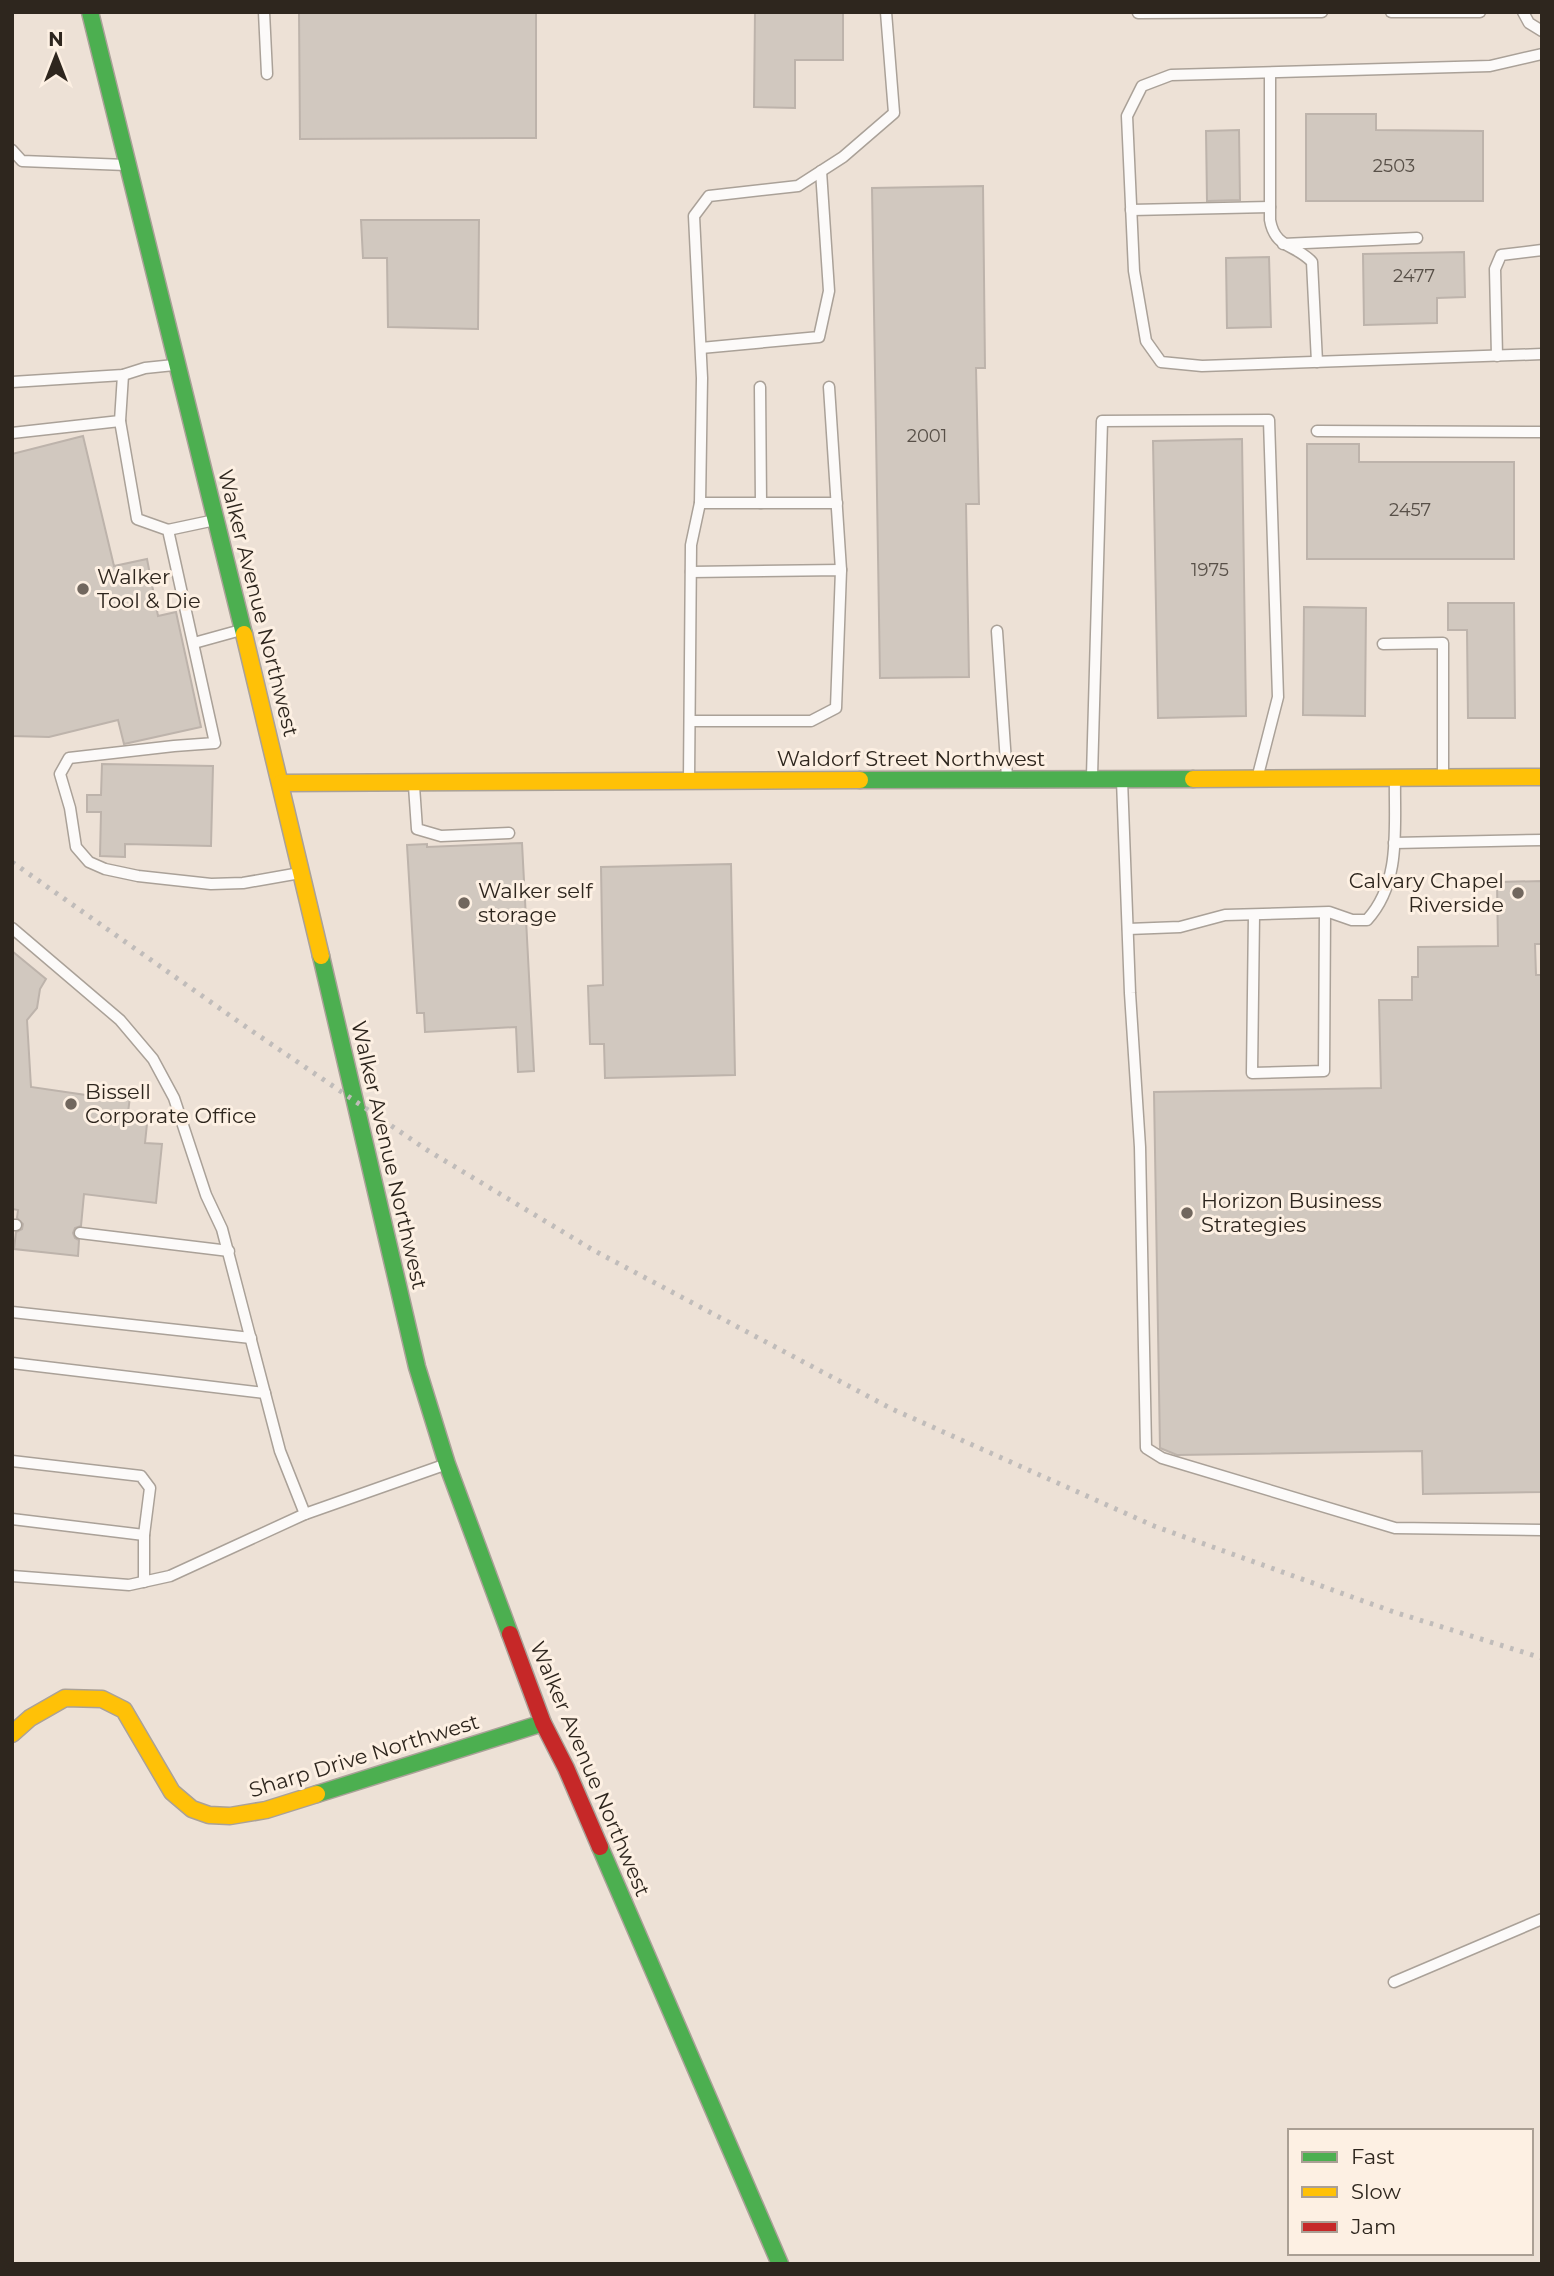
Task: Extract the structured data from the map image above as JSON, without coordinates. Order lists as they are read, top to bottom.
{
  "streets": {
    "main road": ["Walker Avenue Northwest", "Waldorf Street Northwest", "Sharp Drive Northwest"]
  },
  "crossings": [
    ["Walker Avenue Northwest", "Waldorf Street Northwest"],
    ["Walker Avenue Northwest", "Sharp Drive Northwest"]
  ],
  "places": [
    "Walker Tool & Die",
    "Calvary Chapel Riverside",
    "Walker self storage",
    "Bissell Corporate Office",
    "Horizon Business Strategies"
  ],
  "house_numbers": [
    "2503",
    "2477",
    "2001",
    "2457",
    "1975"
  ],
  "legend": ["Fast", "Slow", "Jam"],
  "north": "top"
}
